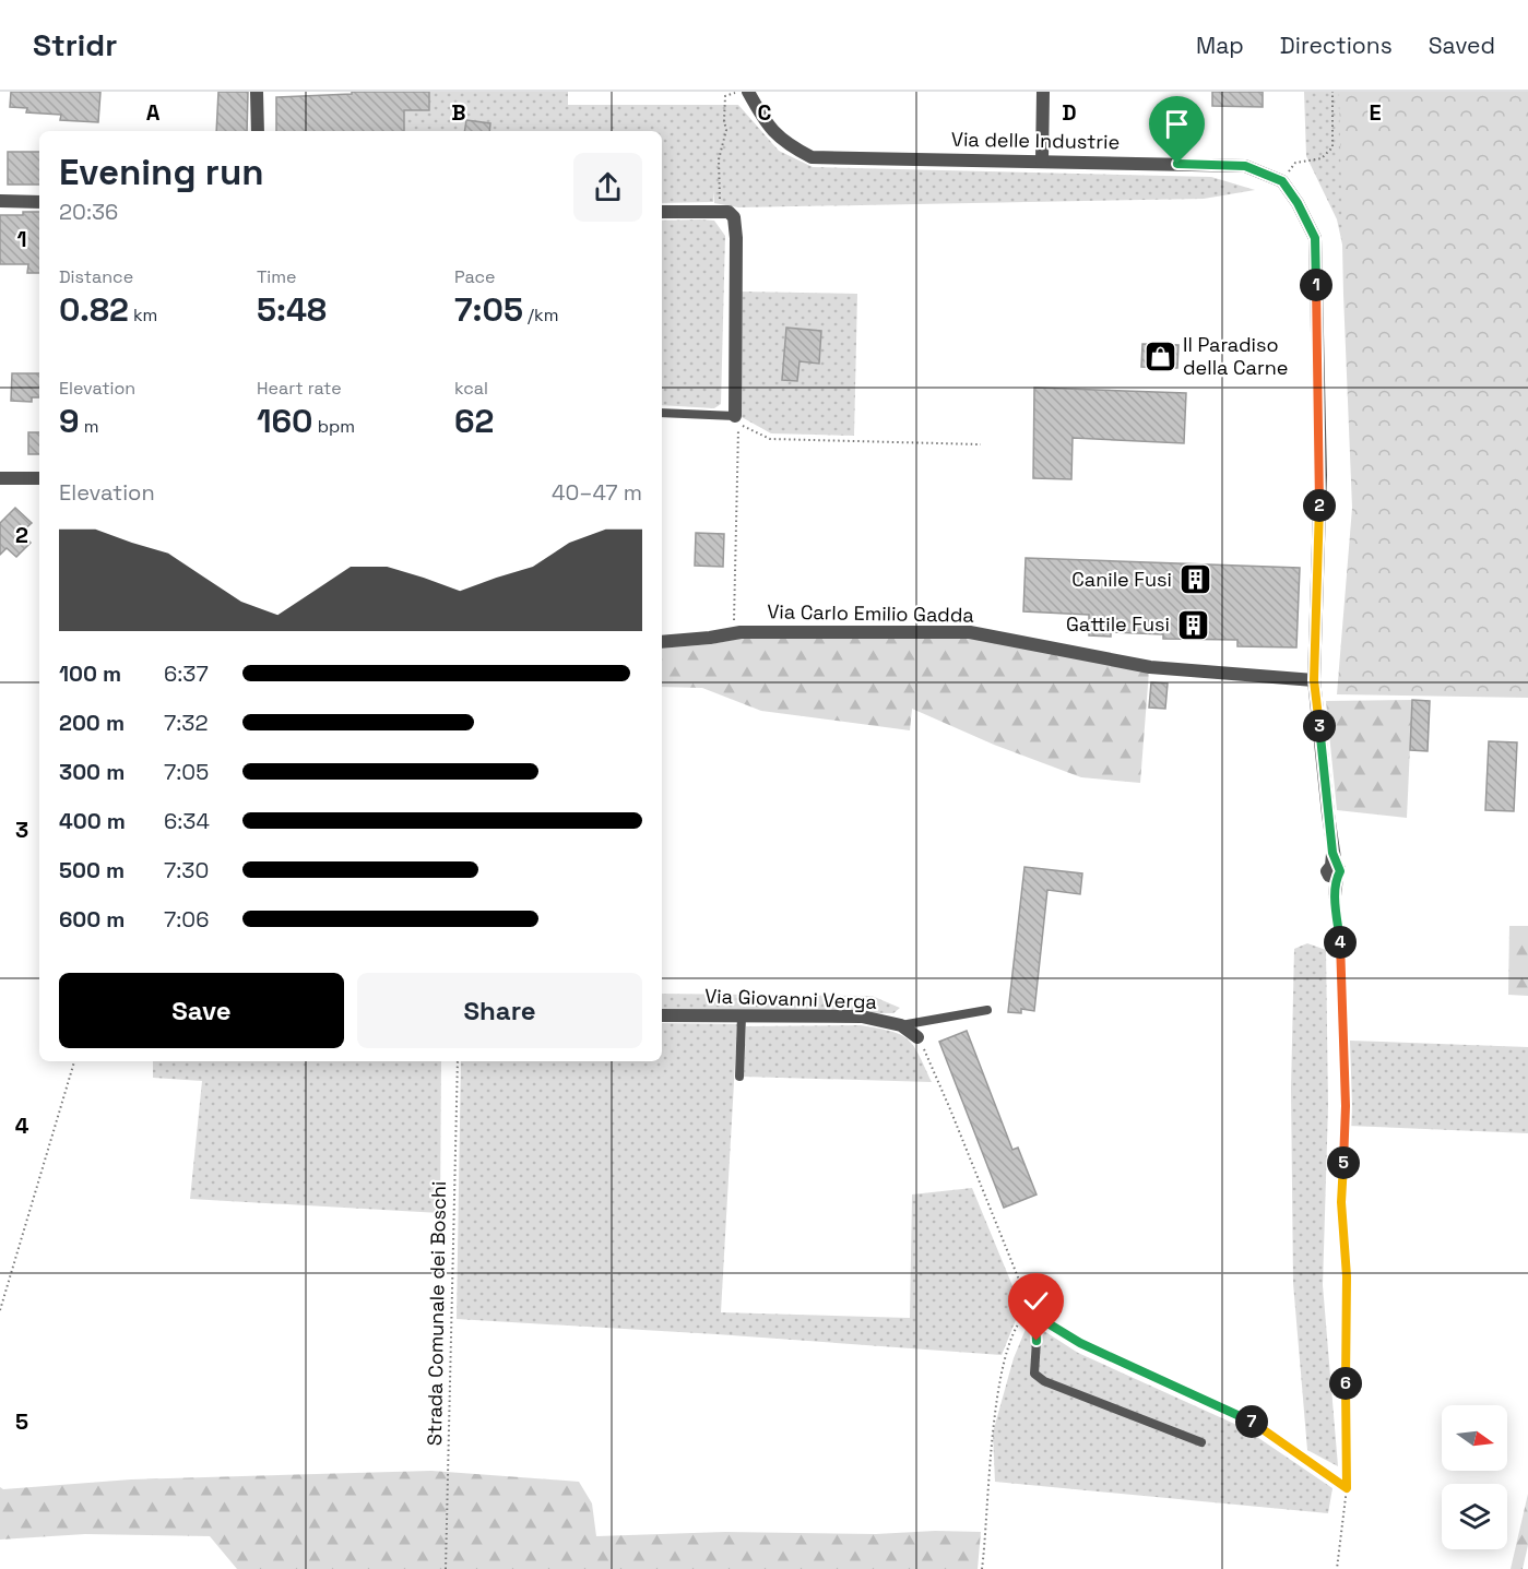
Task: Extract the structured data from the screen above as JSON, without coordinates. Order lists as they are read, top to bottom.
{
  "streets": {
    "street": ["Via delle Industrie", "Via Carlo Emilio Gadda", "Via Giovanni Verga"],
    "path": ["Strada Comunale dei Boschi"]
  },
  "places": {
    "shop": ["Il Paradiso della Carne"],
    "building": ["Canile Fusi", "Gattile Fusi"]
  },
  "north": "right",
  "page": {
    "header": "Stridr",
    "nav": ["Map", "Directions", "Saved"],
    "heading": ["Evening run", "20:36"],
    "stats": [
      ["Distance", "0.82 km"],
      ["Time", "5:48"],
      ["Pace", "7:05 /km"],
      ["Elevation", "9 m"],
      ["Heart rate", "160 bpm"],
      ["kcal", "62"]
    ],
    "pins": [
      "1",
      "2",
      "3",
      "4",
      "5",
      "6",
      "7"
    ],
    "chart": ["Elevation", "40–47 m"],
    "list": [
      {
        "name": "100 m",
        "note": "6:37"
      },
      {
        "name": "200 m",
        "note": "7:32"
      },
      {
        "name": "300 m",
        "note": "7:05"
      },
      {
        "name": "400 m",
        "note": "6:34"
      },
      {
        "name": "500 m",
        "note": "7:30"
      },
      {
        "name": "600 m",
        "note": "7:06"
      }
    ],
    "buttons": ["Save", "Share"]
  },
  "grid": {
    "columns": [
      "A",
      "B",
      "C",
      "D",
      "E"
    ],
    "rows": [
      "1",
      "2",
      "3",
      "4",
      "5"
    ]
  }
}
